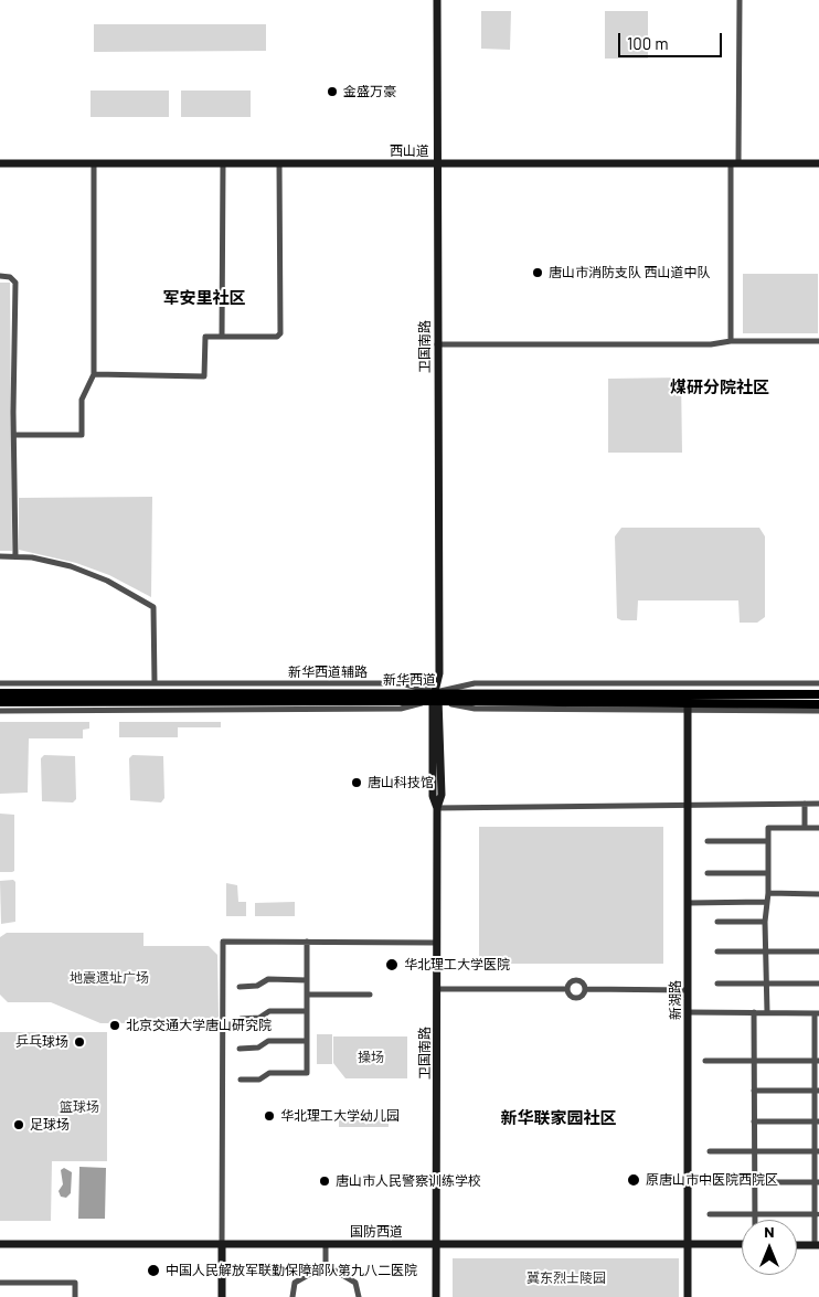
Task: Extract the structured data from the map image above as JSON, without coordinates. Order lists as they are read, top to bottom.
{
  "streets": {
    "main road": ["新华西道"],
    "street": [
      "西山道",
      "卫国南路",
      "新华西道辅路",
      "新湖路",
      "国防西道"
    ]
  },
  "crossings": [
    ["西山道", "卫国南路"],
    ["卫国南路", "新华西道辅路"],
    ["卫国南路", "新华西道"],
    ["卫国南路", "国防西道"],
    ["新华西道辅路", "新华西道"],
    ["新华西道", "新湖路"],
    ["新湖路", "国防西道"]
  ],
  "districts": ["军安里社区", "煤研分院社区", "新华联家园社区"],
  "parks": [
    "地震遗址广场",
    "操场",
    "篮球场",
    "冀东烈士陵园"
  ],
  "places": [
    "金盛万豪",
    "唐山市消防支队 西山道中队",
    "唐山科技馆",
    "华北理工大学医院",
    "北京交通大学唐山研究院",
    "乒乓球场",
    "华北理工大学幼儿园",
    "足球场",
    "原唐山市中医院西院区",
    "唐山市人民警察训练学校",
    "中国人民解放军联勤保障部队第九八二医院"
  ],
  "scale_bar": "100 m",
  "north": "top"
}
